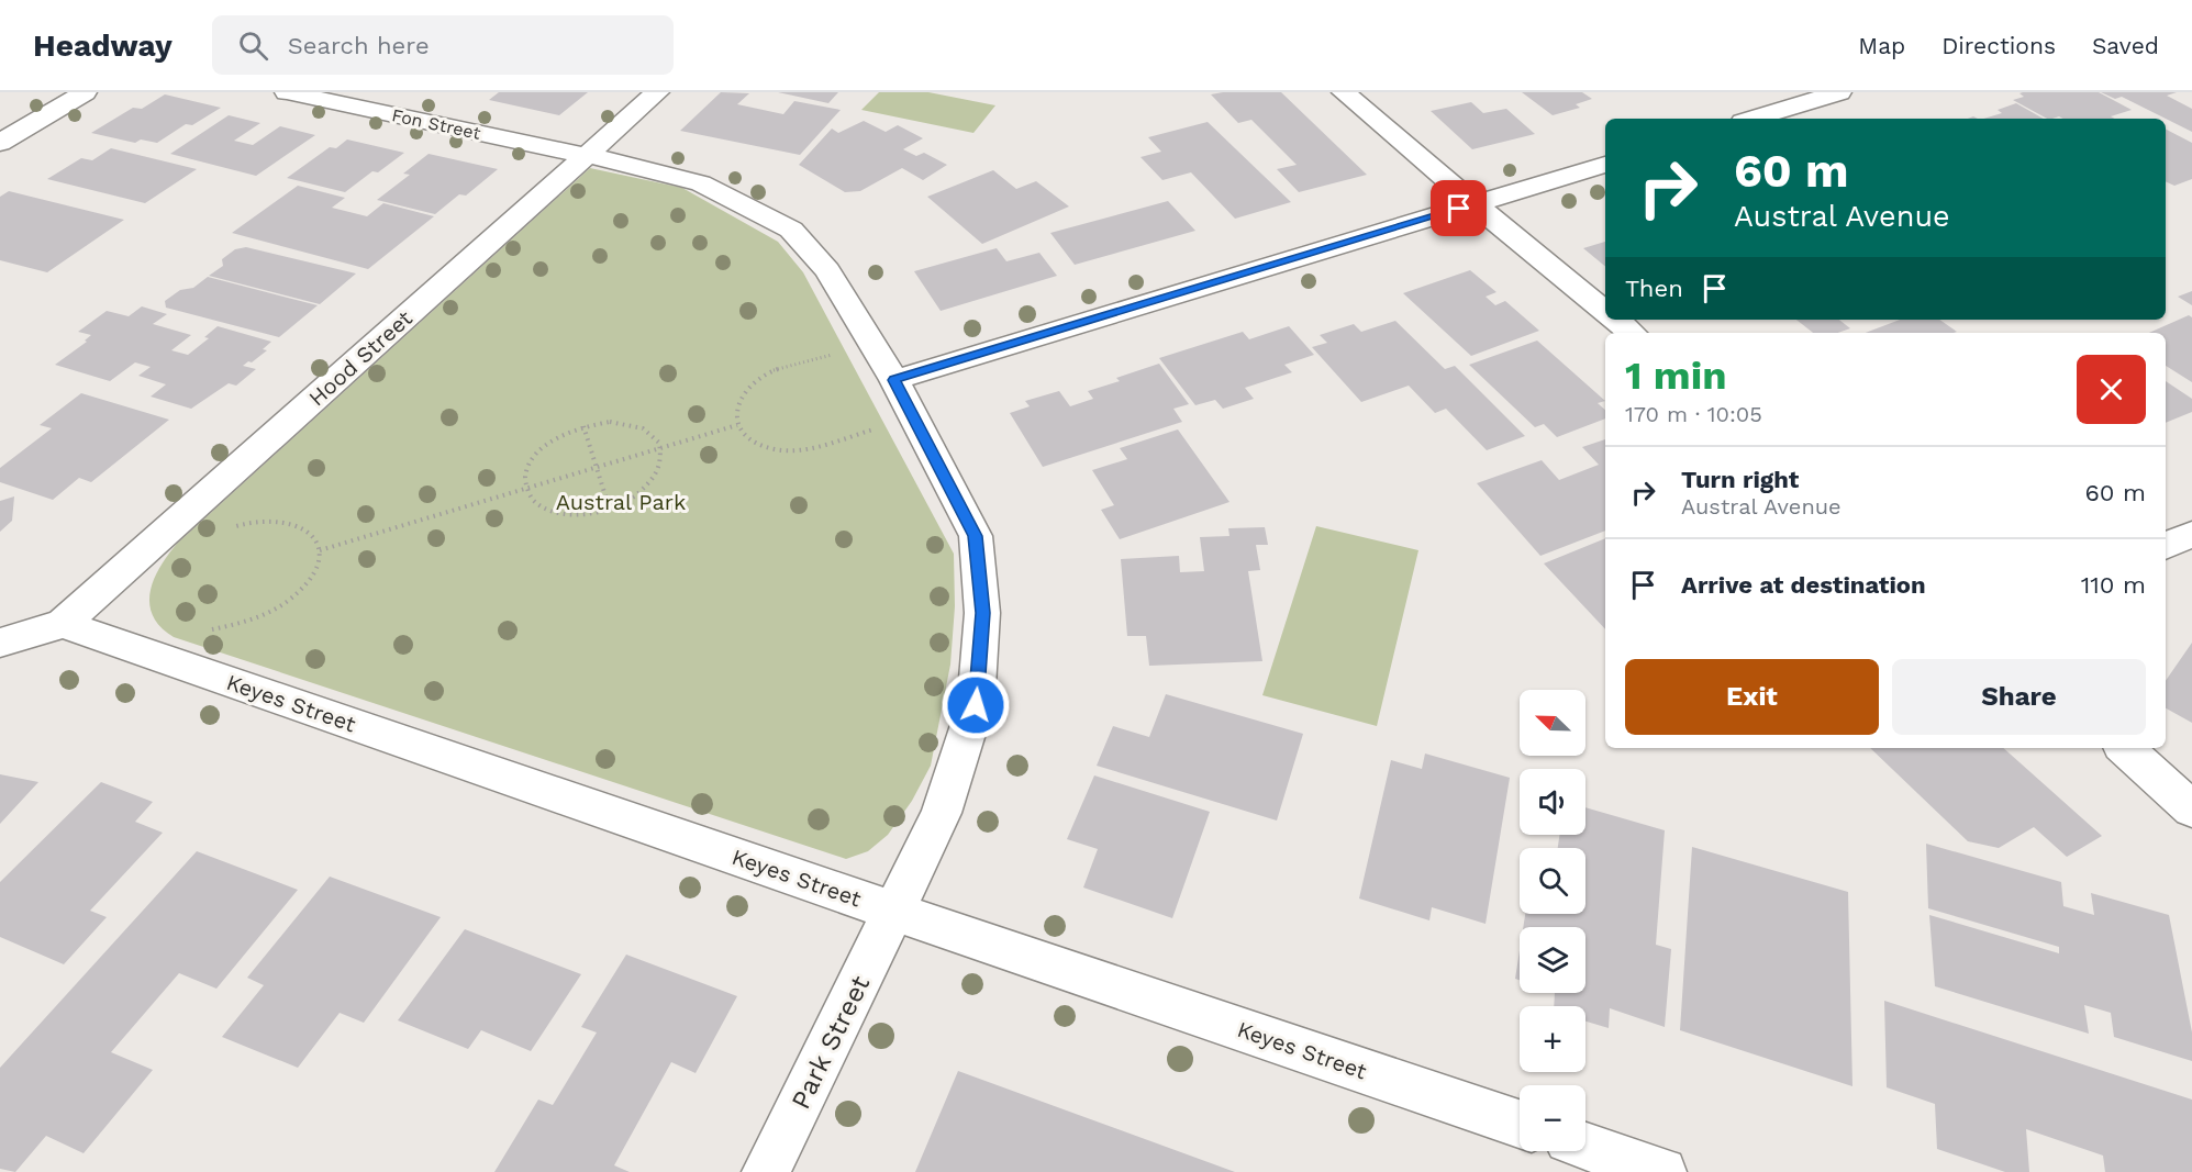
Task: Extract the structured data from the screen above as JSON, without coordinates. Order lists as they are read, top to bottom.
{
  "streets": {
    "street": [
      "Fon Street",
      "Hood Street",
      "Keyes Street",
      "Park Street"
    ]
  },
  "crossings": [
    ["Fon Street", "Hood Street"],
    ["Fon Street", "Park Street"],
    ["Hood Street", "Keyes Street"],
    ["Keyes Street", "Park Street"]
  ],
  "parks": ["Austral Park"],
  "north": "top left",
  "page": {
    "header": "Headway",
    "search": "Search here",
    "nav": ["Map", "Directions", "Saved"],
    "turn": ["60 m", "Austral Avenue"],
    "then": "Then",
    "heading": ["1 min", "170 m · 10:05"],
    "list": [
      {
        "name": "Turn right",
        "note": "Austral Avenue",
        "value": "60 m"
      },
      {
        "name": "Arrive at destination",
        "value": "110 m"
      }
    ],
    "buttons": ["Exit", "Share"],
    "map_buttons": ["+", "−"]
  }
}
